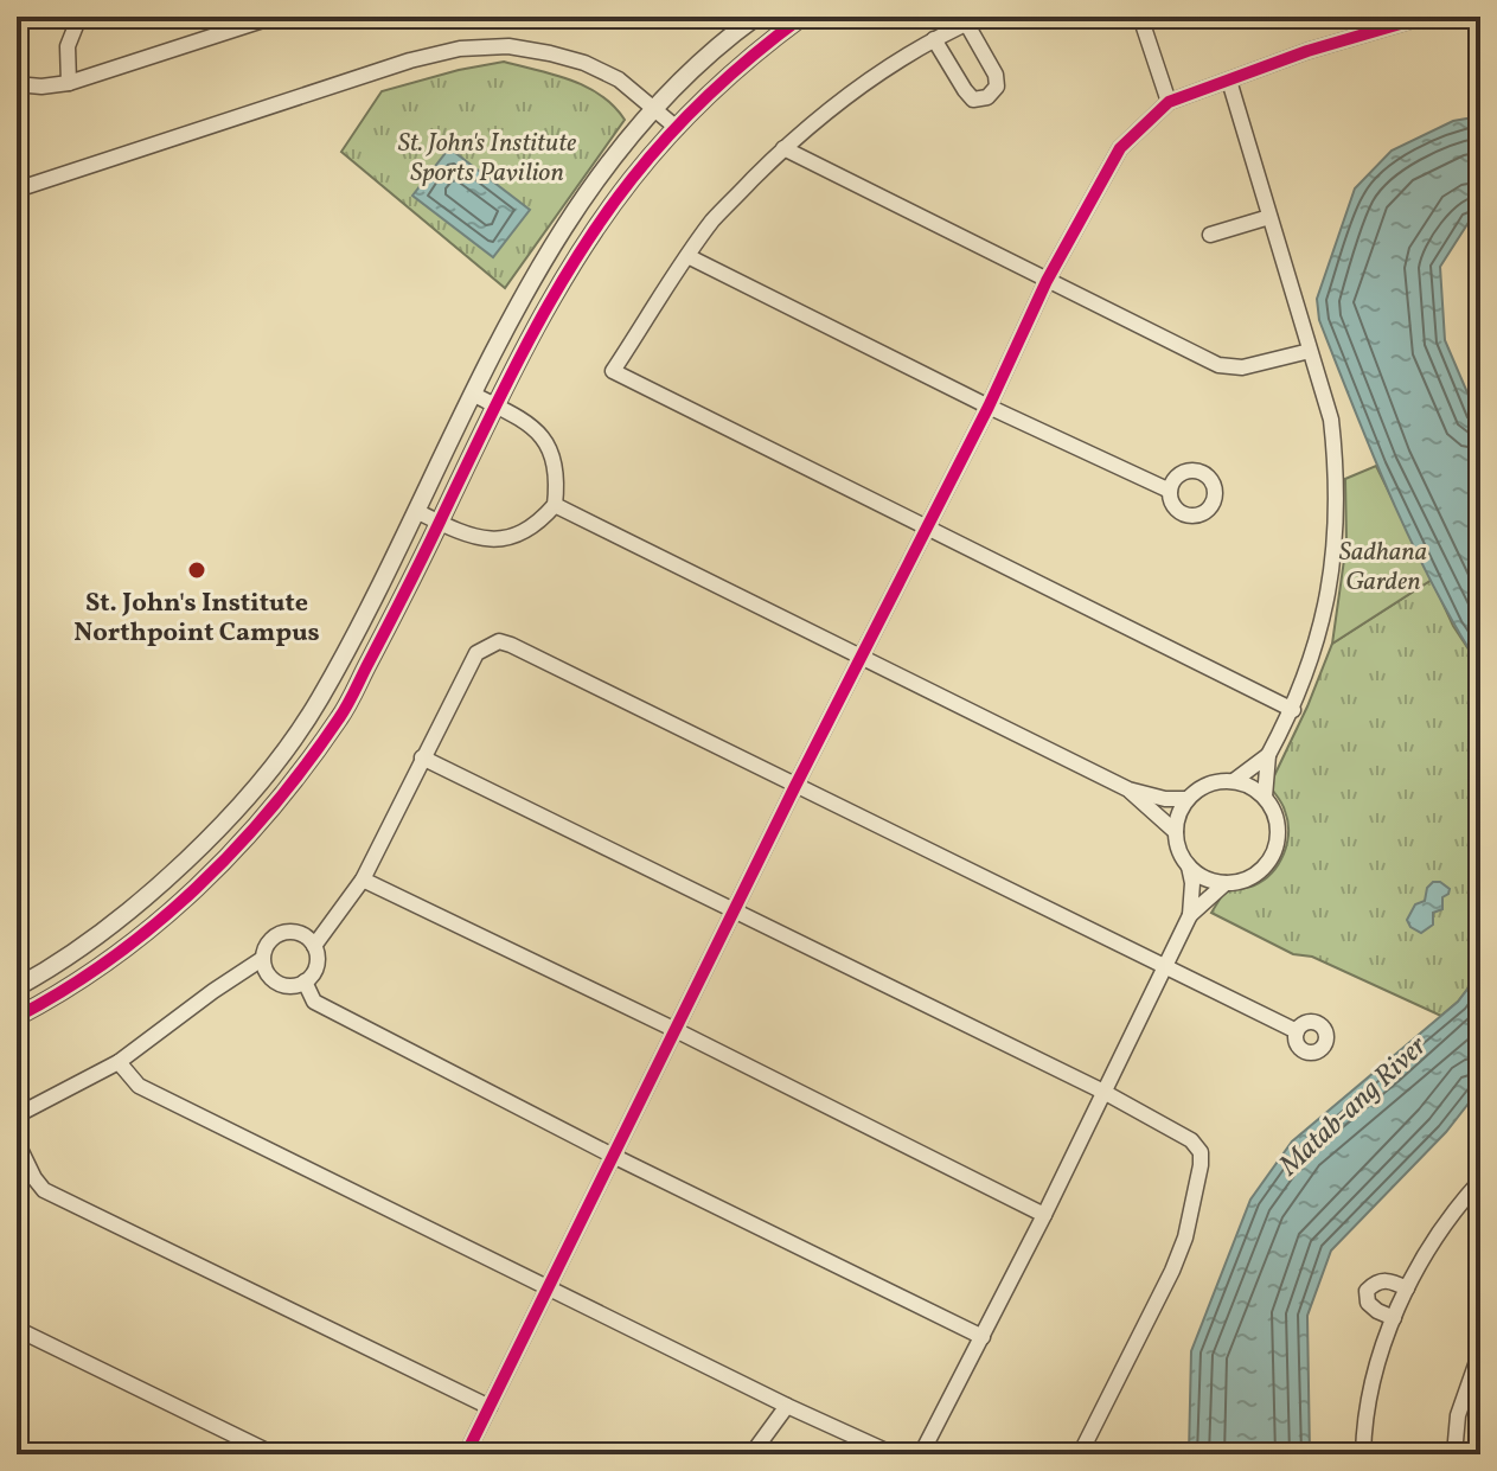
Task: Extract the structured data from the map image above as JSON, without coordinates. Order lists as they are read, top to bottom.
{
  "water": ["Matab-ang River"],
  "parks": ["St. John's Institute Sports Pavilion", "Sadhana Garden"],
  "places": ["St. John's Institute Northpoint Campus"]
}
